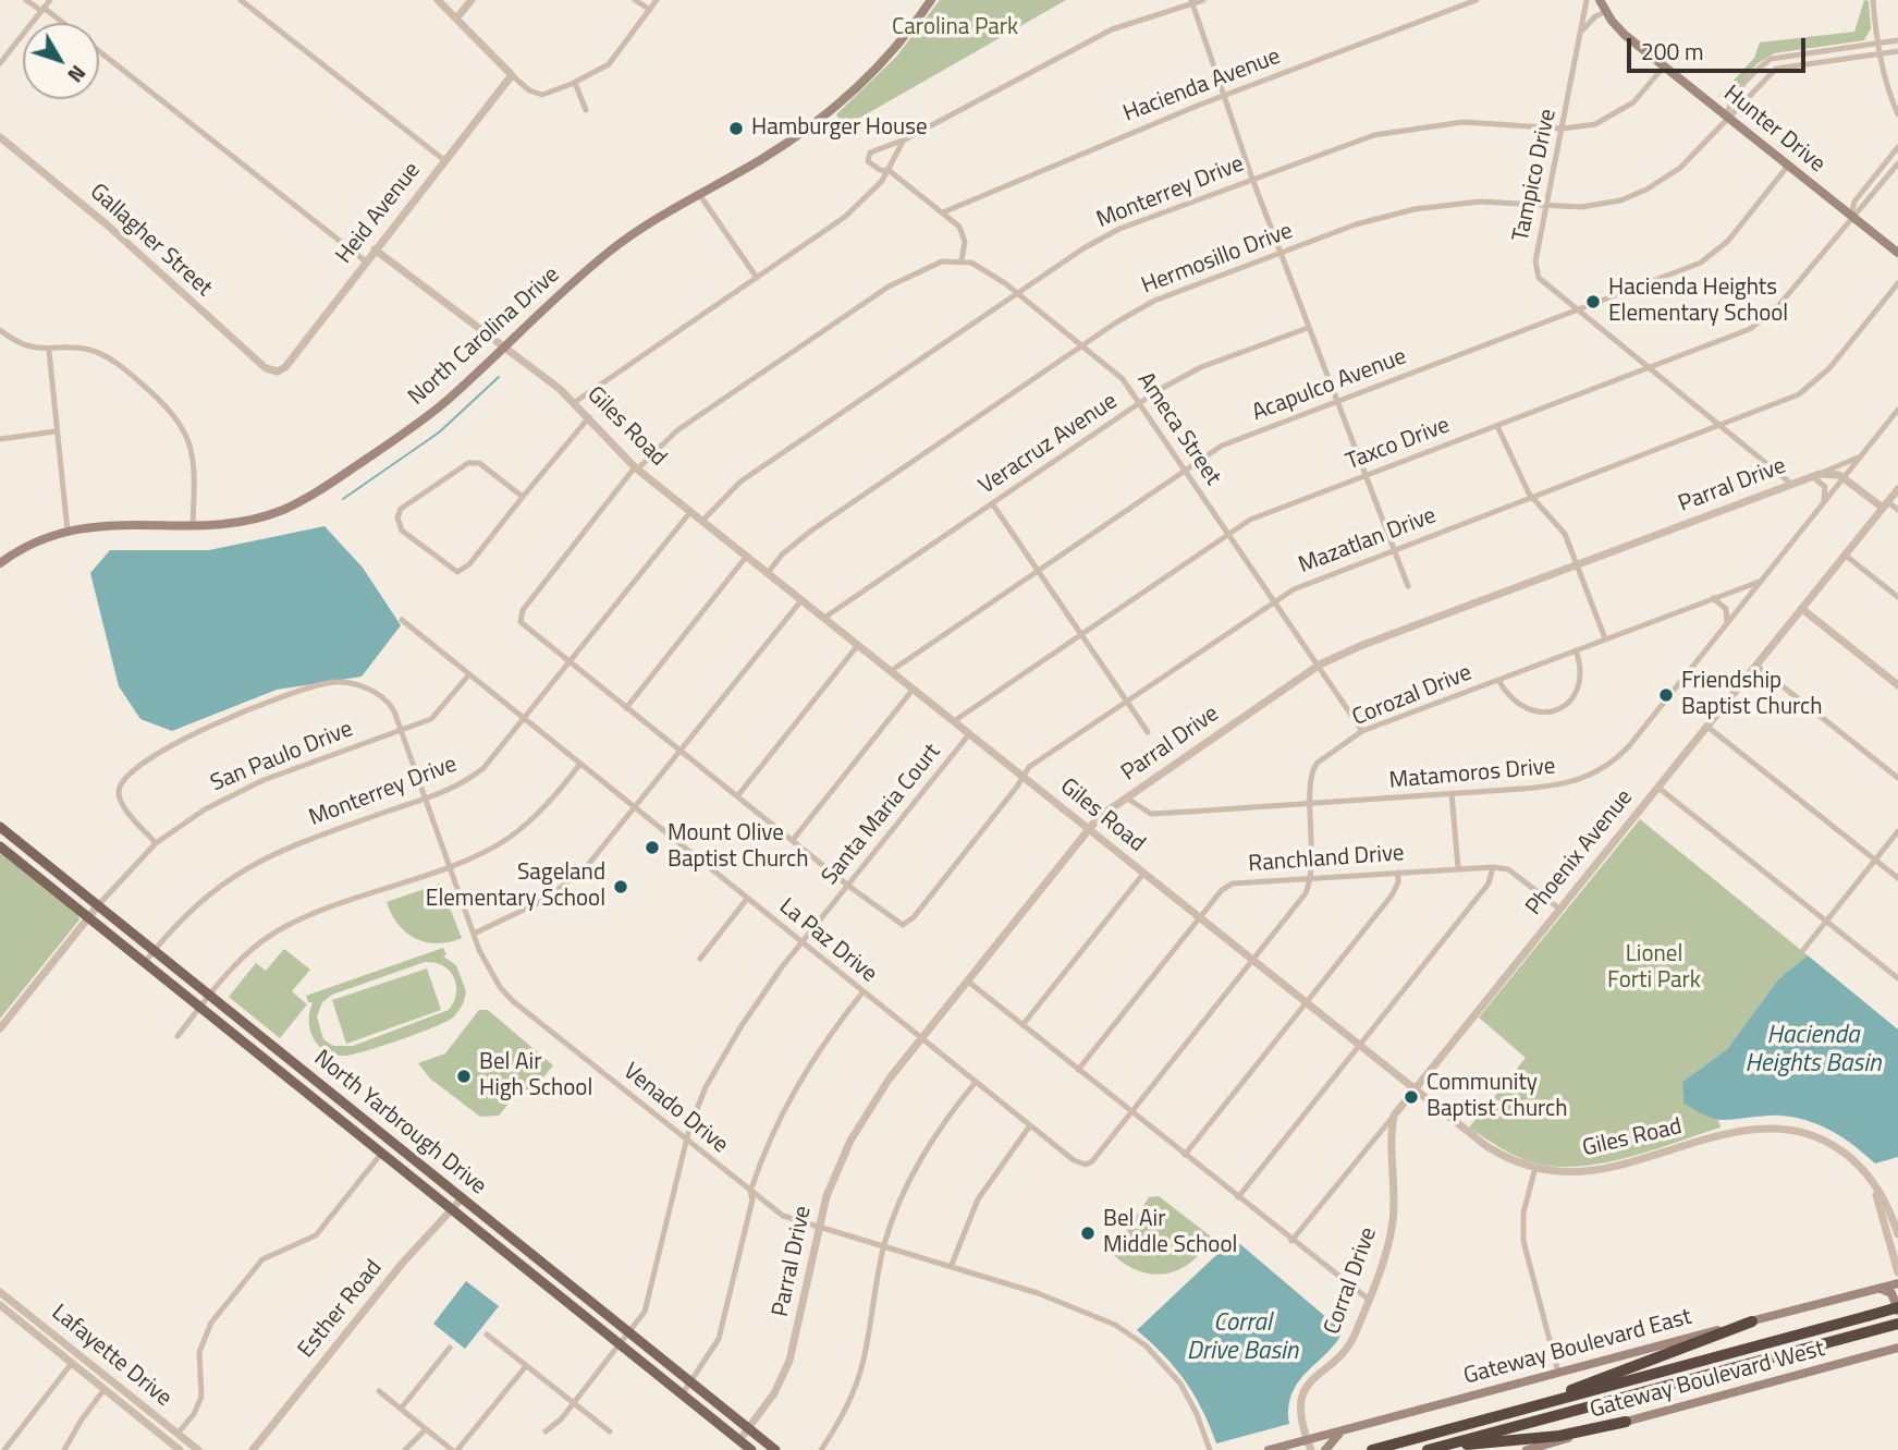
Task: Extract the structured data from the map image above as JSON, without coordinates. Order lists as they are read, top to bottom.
{
  "streets": {
    "main road": [
      "Hunter Drive",
      "North Carolina Drive",
      "North Yarbrough Drive",
      "Gateway Boulevard East",
      "Gateway Boulevard West"
    ],
    "street": [
      "Hacienda Avenue",
      "Tampico Drive",
      "Monterrey Drive",
      "Heid Avenue",
      "Gallagher Street",
      "Hermosillo Drive",
      "Acapulco Avenue",
      "Giles Road",
      "Ameca Street",
      "Veracruz Avenue",
      "Taxco Drive",
      "Parral Drive",
      "Mazatlan Drive",
      "Corozal Drive",
      "San Paulo Drive",
      "Matamoros Drive",
      "Santa Maria Court",
      "Phoenix Avenue",
      "Ranchland Drive",
      "La Paz Drive",
      "Venado Drive",
      "Corral Drive",
      "Esther Road",
      "Lafayette Drive"
    ]
  },
  "crossings": [
    ["Hunter Drive", "Monterrey Drive"],
    ["Hunter Drive", "Hermosillo Drive"],
    ["Hunter Drive", "Acapulco Avenue"],
    ["Hunter Drive", "Taxco Drive"],
    ["Tampico Drive", "Monterrey Drive"],
    ["Tampico Drive", "Hermosillo Drive"],
    ["Tampico Drive", "Acapulco Avenue"],
    ["Tampico Drive", "Taxco Drive"],
    ["Tampico Drive", "Parral Drive"],
    ["Tampico Drive", "Mazatlan Drive"],
    ["Monterrey Drive", "Giles Road"],
    ["Monterrey Drive", "Ameca Street"],
    ["Monterrey Drive", "La Paz Drive"],
    ["Monterrey Drive", "Venado Drive"],
    ["Monterrey Drive", "North Yarbrough Drive"],
    ["Heid Avenue", "Gallagher Street"],
    ["Heid Avenue", "Giles Road"],
    ["Hermosillo Drive", "Giles Road"],
    ["Hermosillo Drive", "Ameca Street"],
    ["North Carolina Drive", "Giles Road"],
    ["Acapulco Avenue", "Giles Road"],
    ["Acapulco Avenue", "Ameca Street"],
    ["Giles Road", "Veracruz Avenue"],
    ["Giles Road", "Taxco Drive"],
    ["Giles Road", "Parral Drive"],
    ["Giles Road", "Mazatlan Drive"],
    ["Giles Road", "Santa Maria Court"],
    ["Giles Road", "Phoenix Avenue"],
    ["Giles Road", "Ranchland Drive"],
    ["Ameca Street", "Veracruz Avenue"],
    ["Ameca Street", "Taxco Drive"],
    ["Ameca Street", "Parral Drive"],
    ["Ameca Street", "Mazatlan Drive"],
    ["Ameca Street", "Corozal Drive"],
    ["Parral Drive", "Matamoros Drive"],
    ["Parral Drive", "La Paz Drive"],
    ["Parral Drive", "Venado Drive"],
    ["Parral Drive", "North Yarbrough Drive"],
    ["Mazatlan Drive", "Santa Maria Court"],
    ["Corozal Drive", "Matamoros Drive"],
    ["Corozal Drive", "Ranchland Drive"],
    ["San Paulo Drive", "La Paz Drive"],
    ["San Paulo Drive", "Venado Drive"],
    ["San Paulo Drive", "North Yarbrough Drive"],
    ["Santa Maria Court", "La Paz Drive"],
    ["Santa Maria Court", "Venado Drive"],
    ["Santa Maria Court", "North Yarbrough Drive"],
    ["Phoenix Avenue", "Ranchland Drive"],
    ["Phoenix Avenue", "Corral Drive"],
    ["North Yarbrough Drive", "Esther Road"],
    ["Corral Drive", "Gateway Boulevard East"]
  ],
  "water": ["Hacienda Heights Basin", "Corral Drive Basin"],
  "parks": ["Carolina Park", "Lionel Forti Park"],
  "places": [
    "Hamburger House",
    "Hacienda Heights Elementary School",
    "Friendship Baptist Church",
    "Mount Olive Baptist Church",
    "Sageland Elementary School",
    "Bel Air High School",
    "Community Baptist Church",
    "Bel Air Middle School"
  ],
  "scale_bar": "200 m",
  "north": "bottom right"
}
